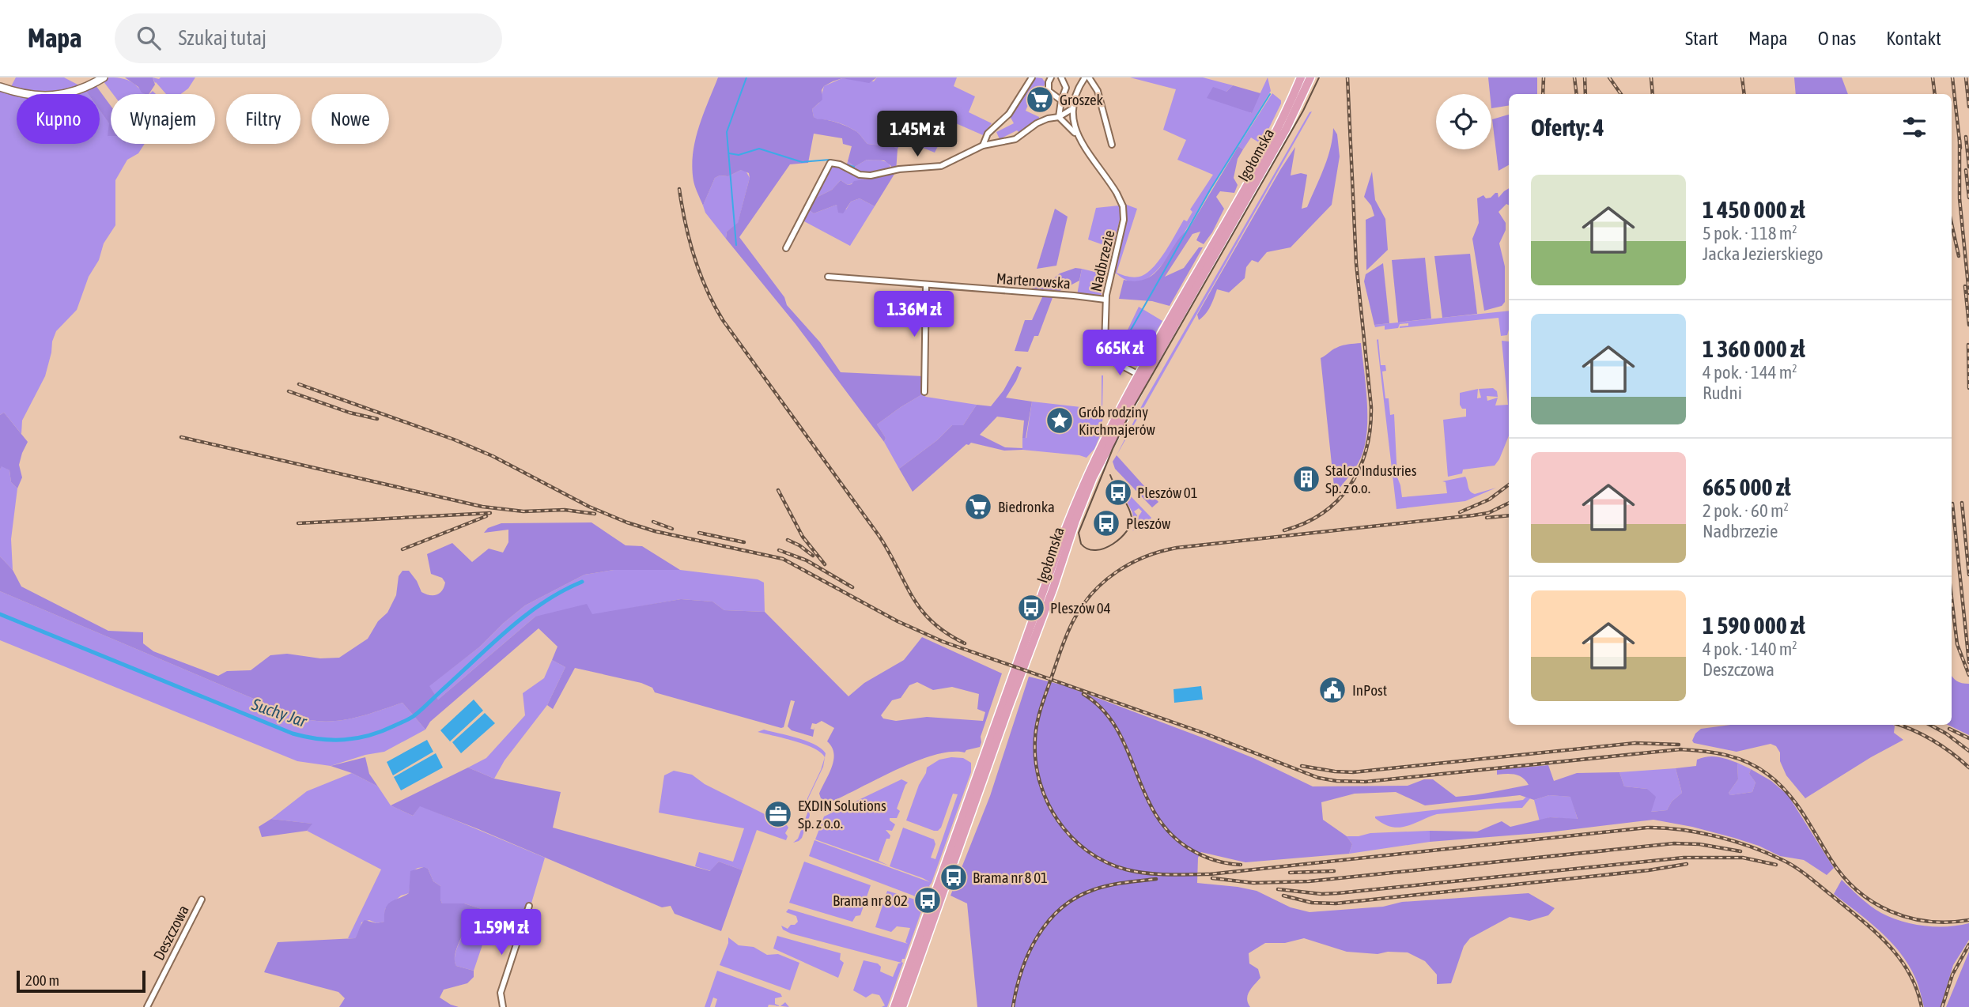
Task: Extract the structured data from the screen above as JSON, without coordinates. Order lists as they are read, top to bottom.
{
  "streets": {
    "main road": ["Igołomska"],
    "street": ["Nadbrzezie", "Martenowska", "Deszczowa"]
  },
  "crossings": [
    ["Igołomska", "Nadbrzezie"],
    ["Nadbrzezie", "Martenowska"]
  ],
  "water": ["Suchy Jar"],
  "places": {
    "supermarket": ["Groszek", "Biedronka"],
    "place": ["Grób rodziny Kirchmajerów"],
    "building": ["Stalco Industries Sp. z o.o."],
    "bus stop": [
      "Pleszów 01",
      "Pleszów",
      "Pleszów 04",
      "Brama nr 8 01",
      "Brama nr 8 02"
    ],
    "public building": ["InPost"],
    "office": ["EXDIN Solutions Sp. z o.o."]
  },
  "scale_bar": "200 m",
  "page": {
    "header": "Mapa",
    "search": "Szukaj tutaj",
    "nav": [
      "Start",
      "Mapa",
      "O nas",
      "Kontakt"
    ],
    "chip": [
      "Kupno",
      "Wynajem",
      "Filtry",
      "Nowe"
    ],
    "heading": "Oferty: 4",
    "price": [
      "1.45M zł",
      "1.36M zł",
      "665K zł",
      "1.59M zł"
    ],
    "list": [
      {
        "name": "1 450 000 zł",
        "note": "5 pok. · 118 m² · Jacka Jezierskiego"
      },
      {
        "name": "1 360 000 zł",
        "note": "4 pok. · 144 m² · Rudni"
      },
      {
        "name": "665 000 zł",
        "note": "2 pok. · 60 m² · Nadbrzezie"
      },
      {
        "name": "1 590 000 zł",
        "note": "4 pok. · 140 m² · Deszczowa"
      }
    ],
    "scale": "200 m"
  }
}
